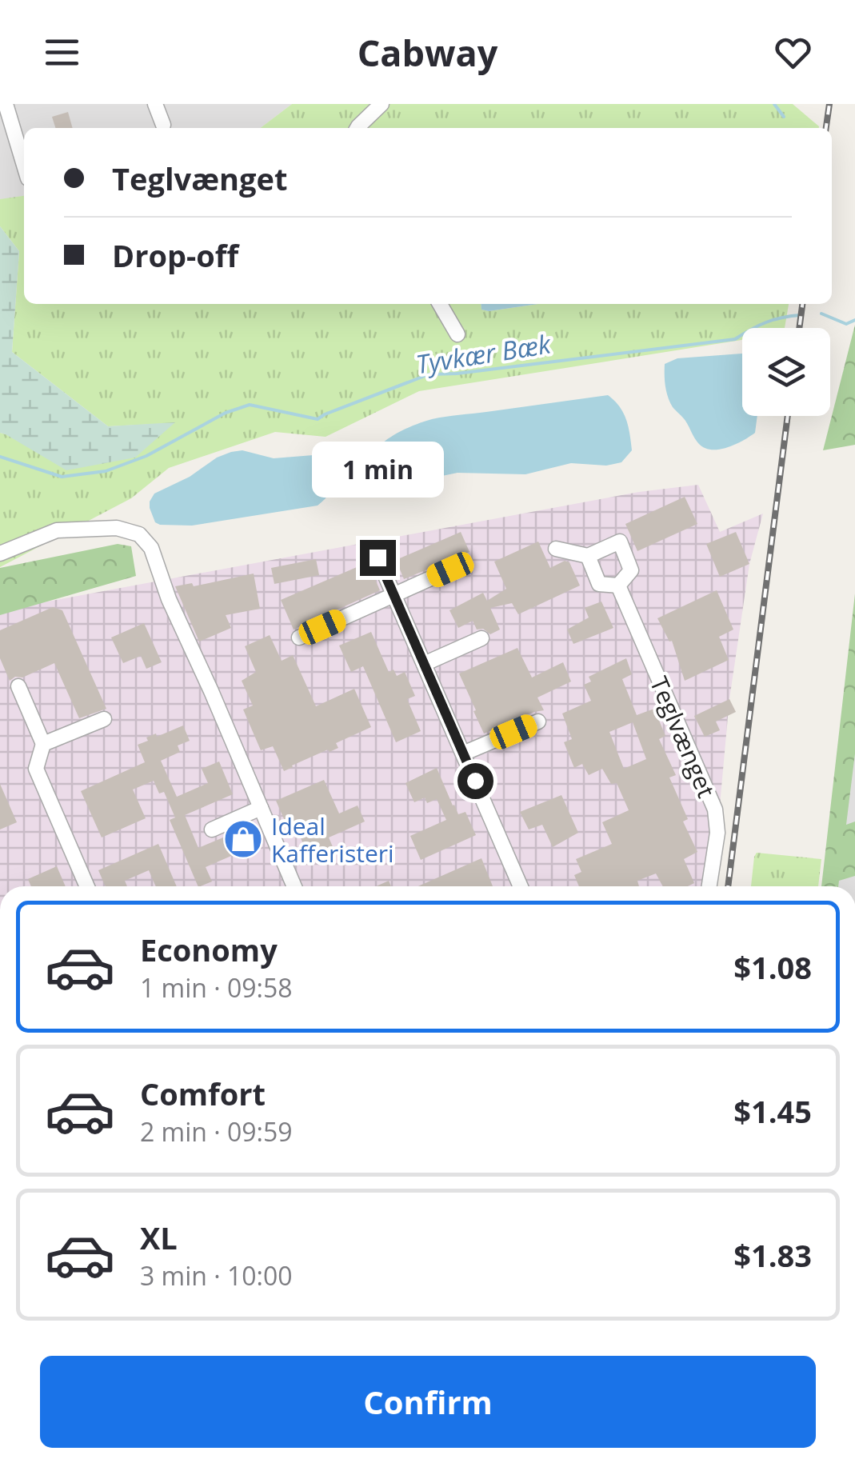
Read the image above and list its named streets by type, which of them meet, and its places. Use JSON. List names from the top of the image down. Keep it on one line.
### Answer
{"streets":{"street":["Teglvænget"]},"water":["Tyvkær Bæk"],"places":{"shop":["Ideal Kafferisteri"]},"page":{"header":"Cabway","banner":["Teglvænget","Drop-off"],"bubble":"1 min","list":[{"name":"Economy","note":"1 min · 09:58","value":"$1.08"},{"name":"Comfort","note":"2 min · 09:59","value":"$1.45"},{"name":"XL","note":"3 min · 10:00","value":"$1.83"}],"buttons":"Confirm"}}
